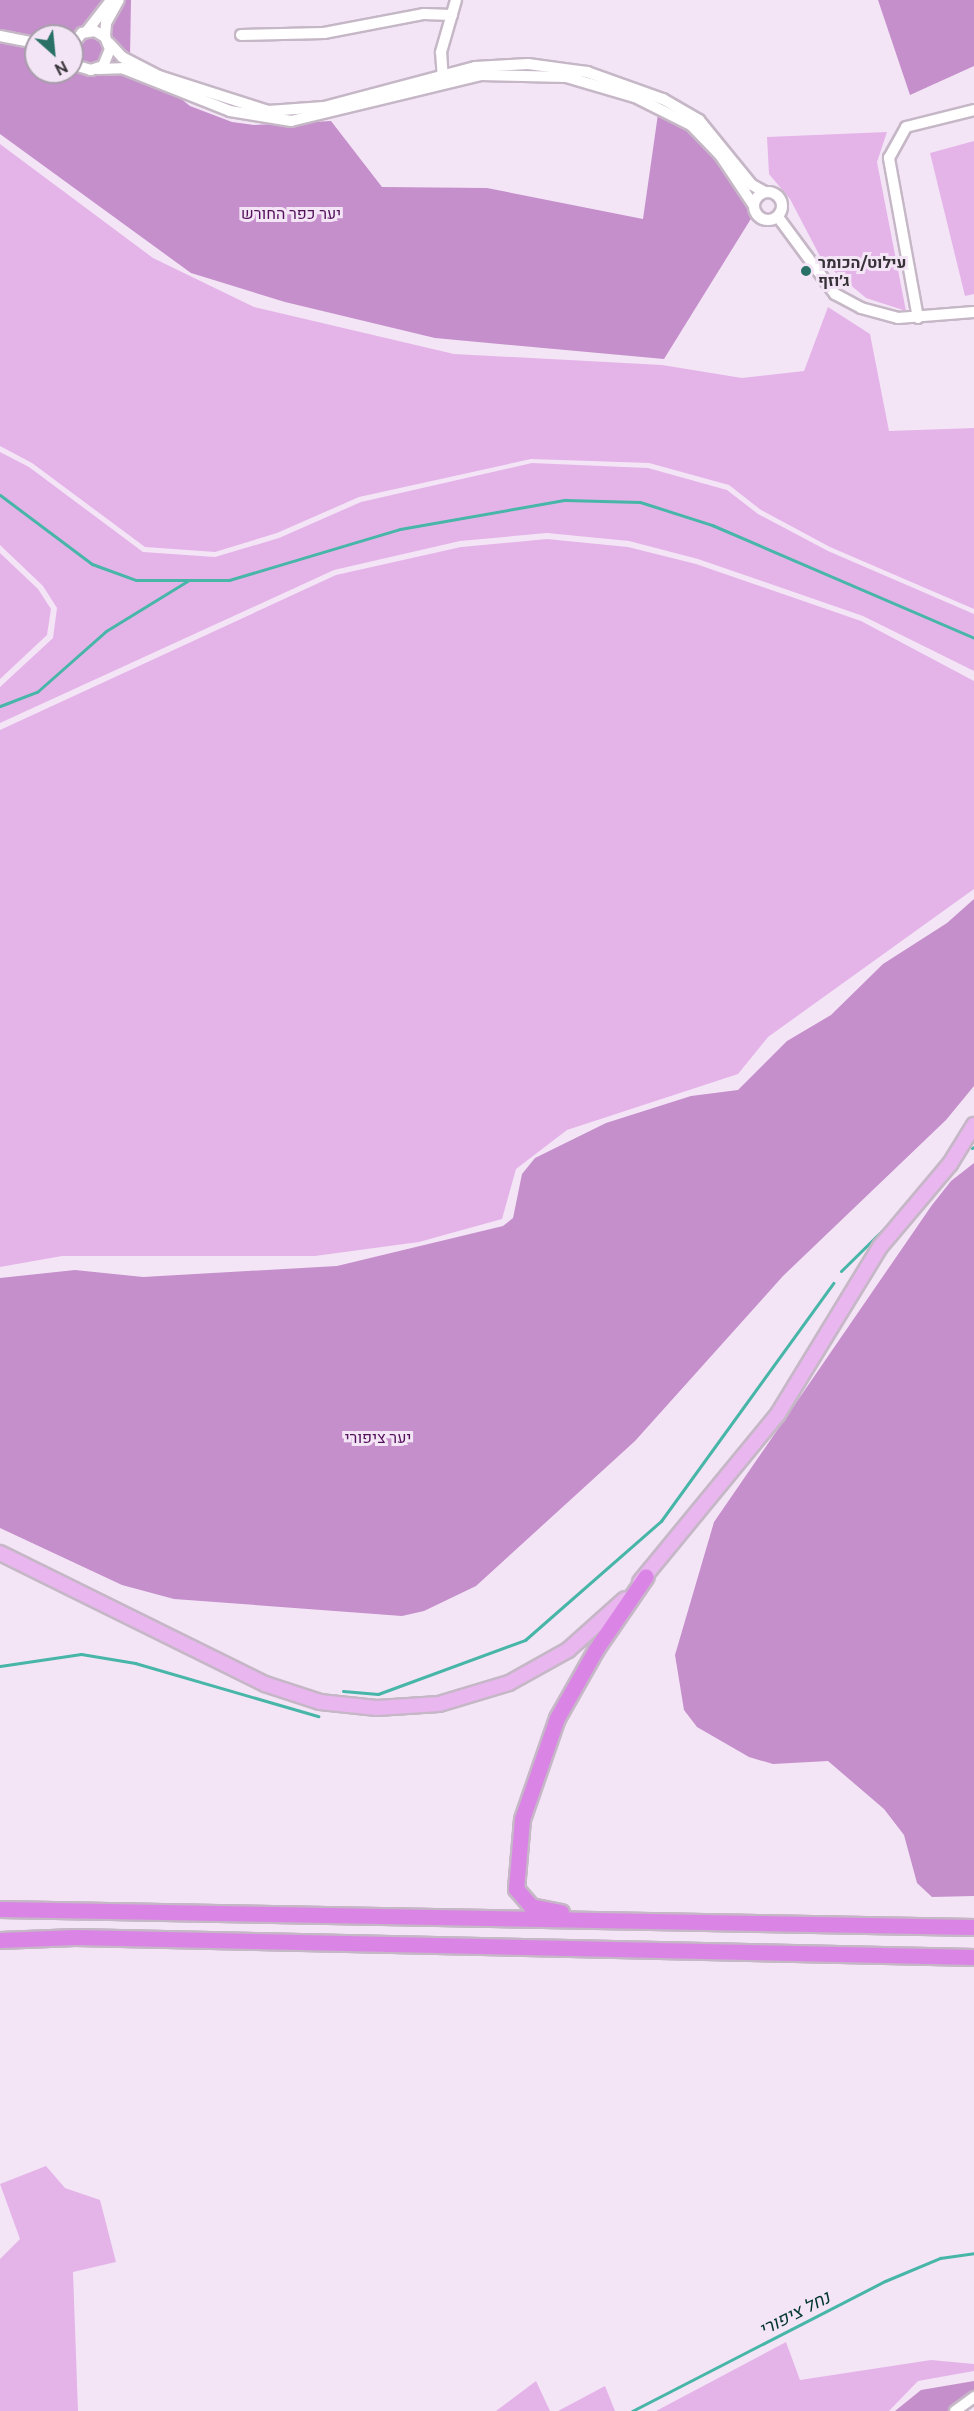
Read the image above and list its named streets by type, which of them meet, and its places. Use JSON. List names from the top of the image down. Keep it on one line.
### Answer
{"water":["נחל ציפורי"],"parks":["יער כפר החורש","יער ציפורי"],"places":["עילוט/הכומר ג׳וזף"],"north":"bottom right"}
